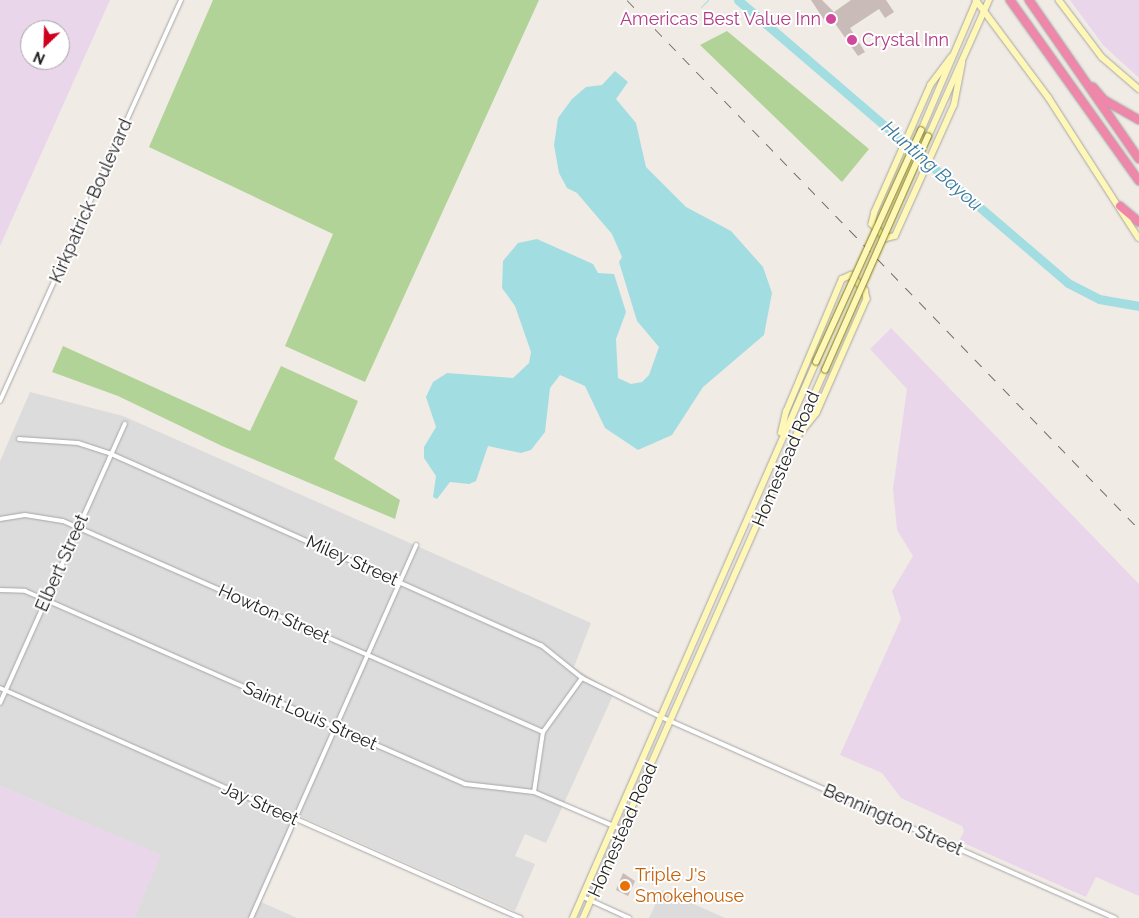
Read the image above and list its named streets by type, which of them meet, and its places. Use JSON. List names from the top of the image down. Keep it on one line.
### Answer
{"streets":{"main road":["Homestead Road"],"street":["Kirkpatrick Boulevard","Miley Street","Elbert Street","Howton Street","Saint Louis Street","Jay Street","Bennington Street"]},"crossings":[["Homestead Road","Miley Street"],["Homestead Road","Saint Louis Street"],["Homestead Road","Bennington Street"],["Miley Street","Elbert Street"],["Miley Street","Bennington Street"],["Elbert Street","Howton Street"],["Elbert Street","Saint Louis Street"],["Elbert Street","Jay Street"]],"water":["Hunting Bayou"],"places":["Americas Best Value Inn","Crystal Inn","Triple J's Smokehouse"],"north":"bottom left"}
